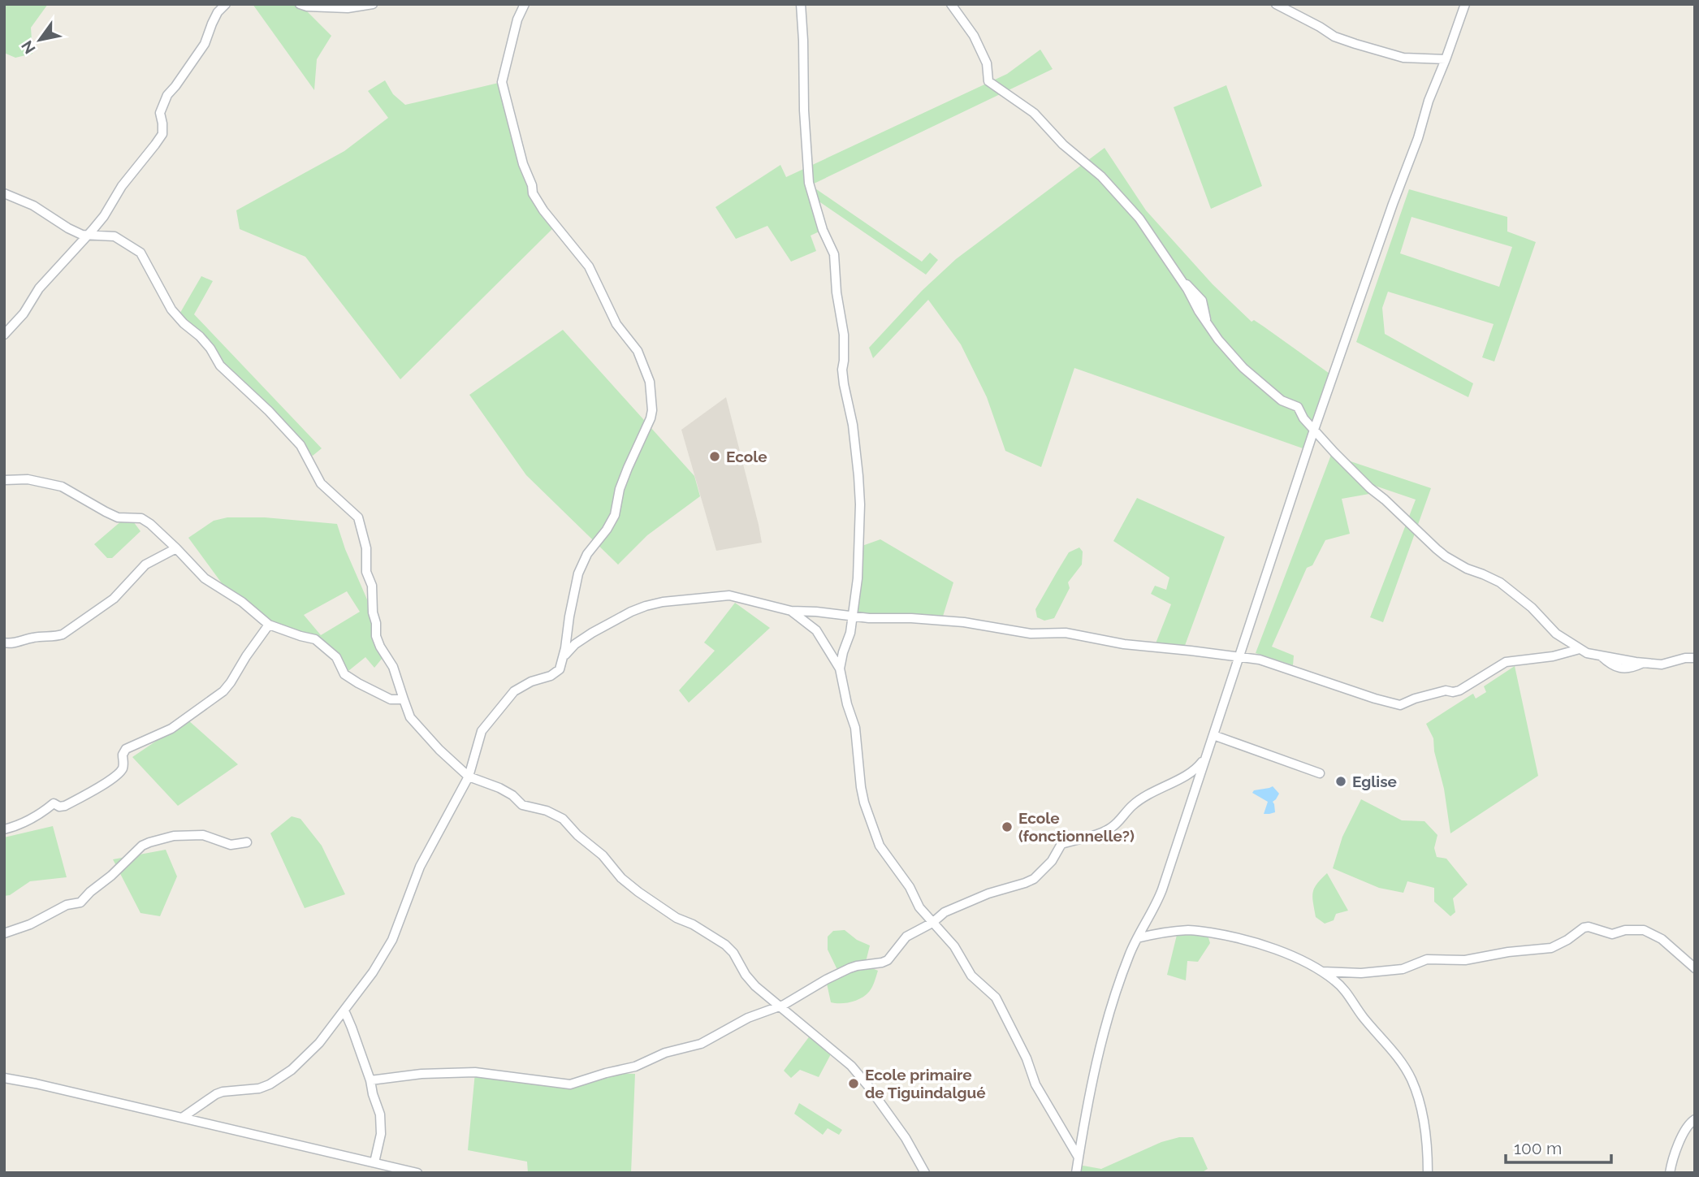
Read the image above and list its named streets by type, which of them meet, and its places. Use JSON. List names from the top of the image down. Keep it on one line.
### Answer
{"places":["Ecole","Eglise","Ecole (fonctionnelle?)","Ecole primaire de Tiguindalgué"],"scale_bar":"100 m","north":"bottom left"}
